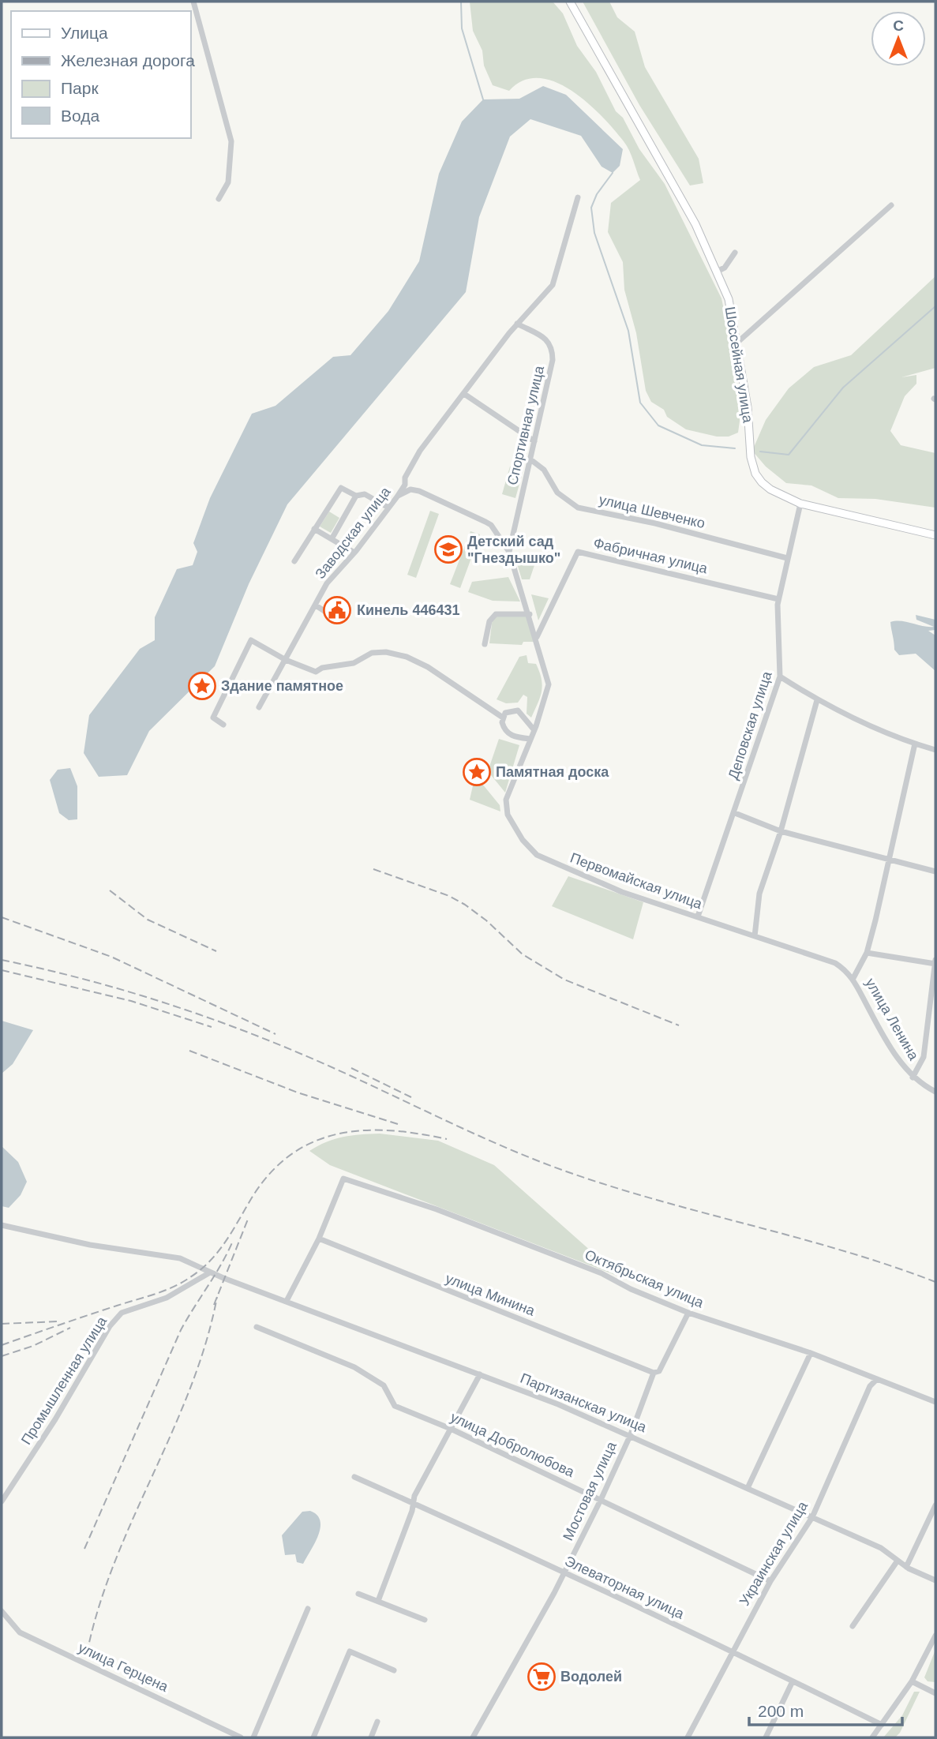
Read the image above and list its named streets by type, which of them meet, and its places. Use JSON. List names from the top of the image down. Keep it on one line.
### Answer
{"streets":{"main road":["Шоссейная улица"],"street":["Спортивная улица","улица Шевченко","Заводская улица","Фабричная улица","Деповская улица","Первомайская улица","улица Ленина","Октябрьская улица","улица Минина","Промышленная улица","Партизанская улица","улица Добролюбова","Мостовая улица","Украинская улица","Элеваторная улица","улица Герцена"]},"crossings":[["Шоссейная улица","Деповская улица"],["Спортивная улица","улица Шевченко"],["Спортивная улица","Заводская улица"],["улица Шевченко","Деповская улица"],["Фабричная улица","Деповская улица"],["Фабричная улица","Первомайская улица"],["Деповская улица","Первомайская улица"],["Первомайская улица","улица Ленина"],["Октябрьская улица","улица Минина"],["Октябрьская улица","Мостовая улица"],["Октябрьская улица","Украинская улица"],["улица Минина","Мостовая улица"],["Промышленная улица","Партизанская улица"],["Партизанская улица","Мостовая улица"],["Партизанская улица","Украинская улица"],["улица Добролюбова","Мостовая улица"],["улица Добролюбова","Украинская улица"],["Мостовая улица","Элеваторная улица"],["Украинская улица","Элеваторная улица"]],"places":{"school or university":["Детский сад \"Гнездышко\""],"public building":["Кинель 446431"],"place":["Здание памятное","Памятная доска"],"supermarket":["Водолей"]},"legend":["Улица","Железная дорога","Парк","Вода"],"scale_bar":"200 m","north":"top"}
